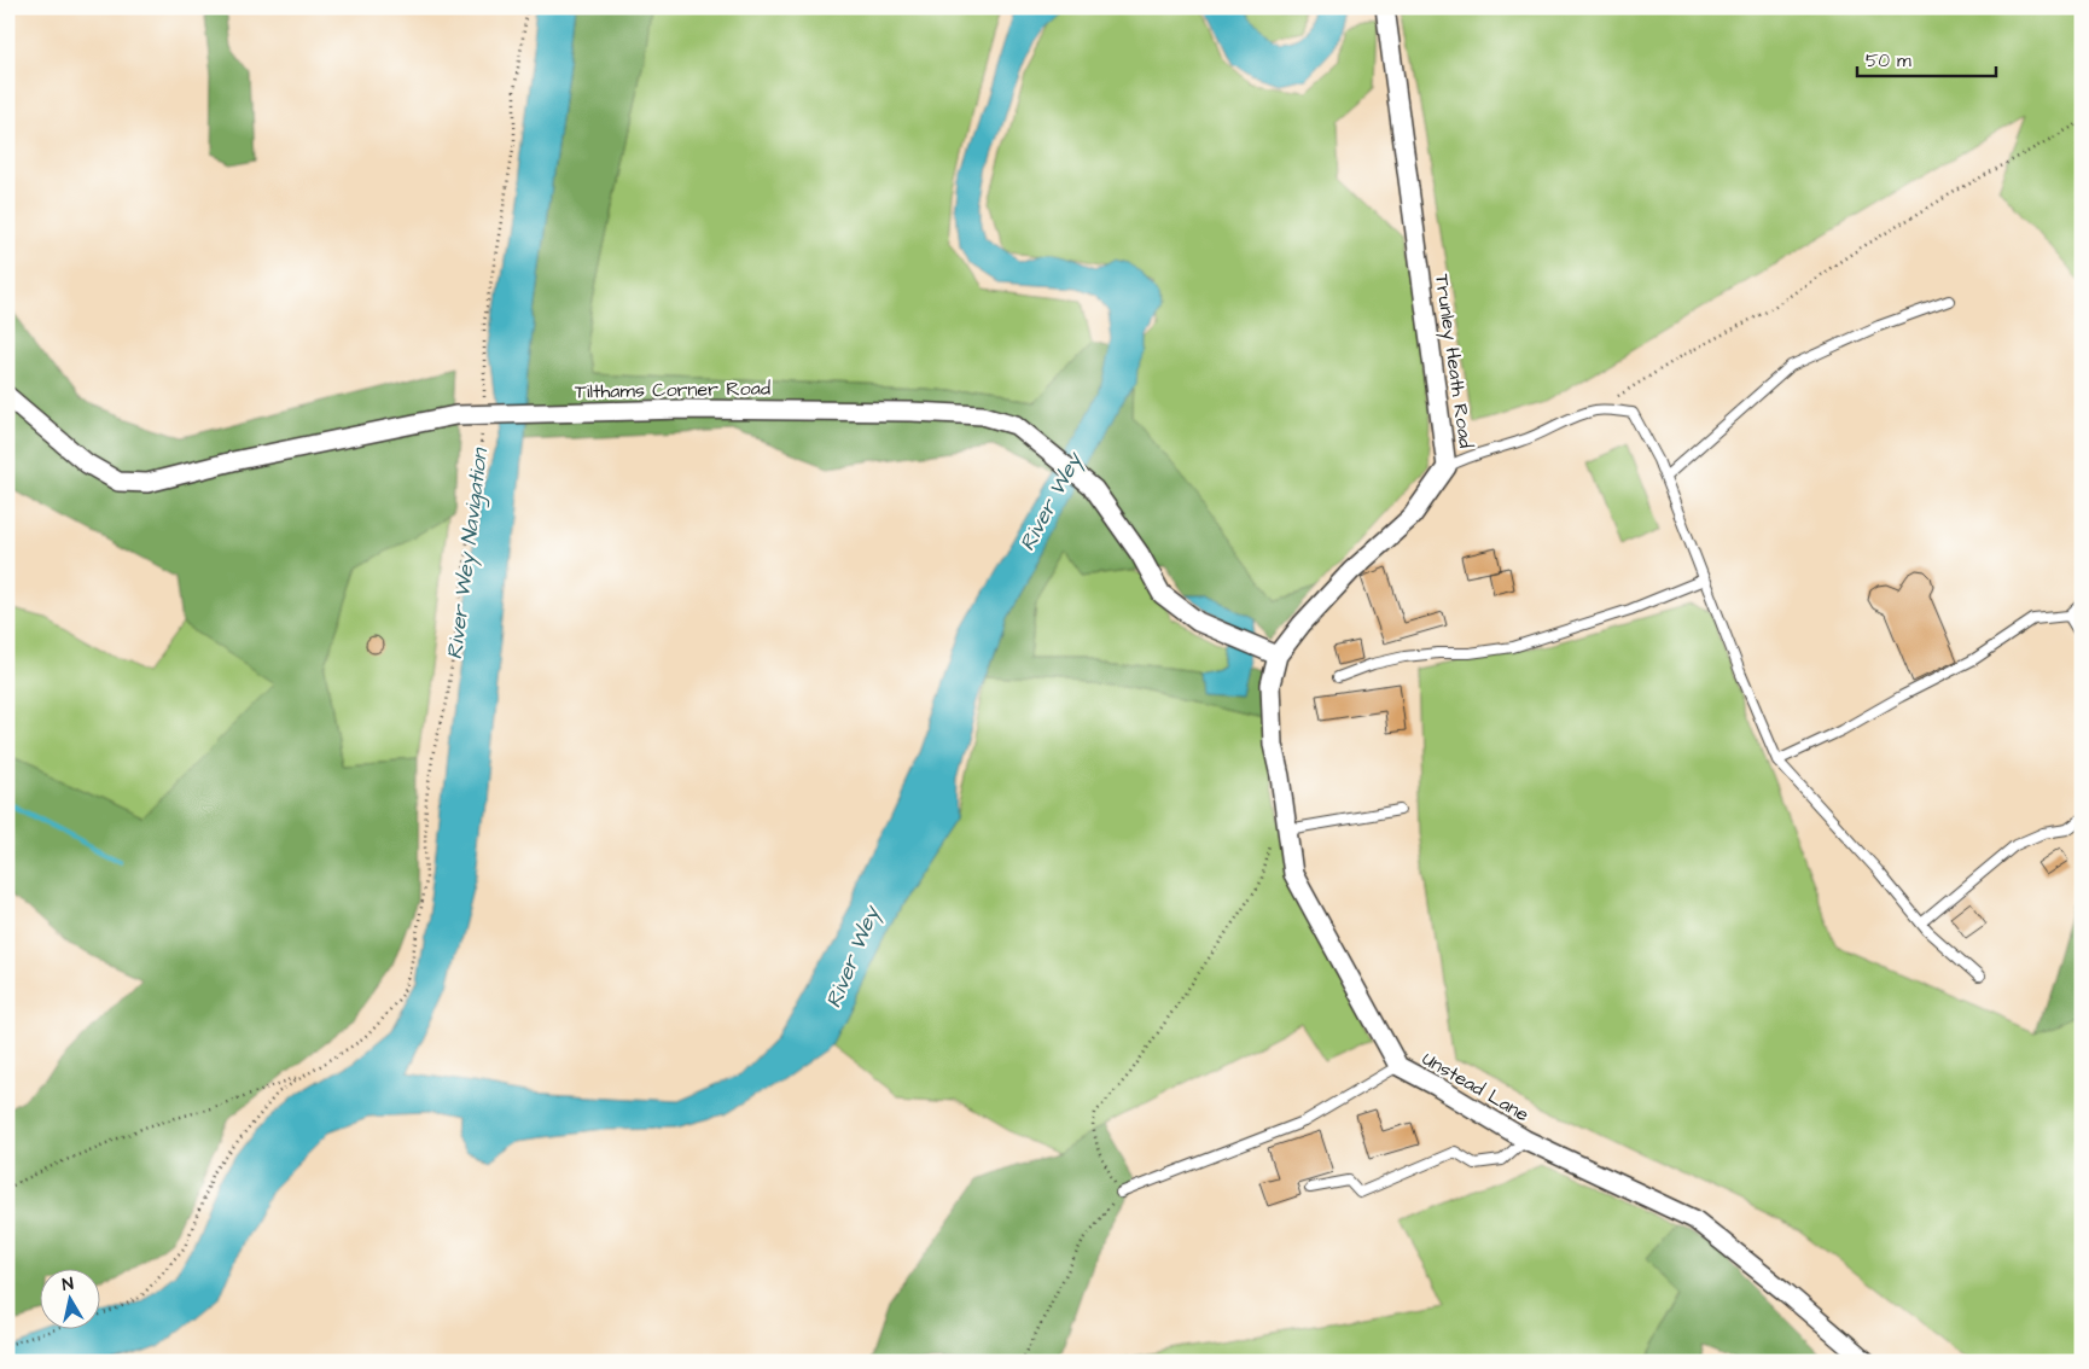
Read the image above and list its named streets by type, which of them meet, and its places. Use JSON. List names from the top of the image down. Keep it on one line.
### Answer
{"streets":{"street":["Trunley Heath Road","Tilthams Corner Road","Unstead Lane"]},"crossings":[["Trunley Heath Road","Tilthams Corner Road"],["Trunley Heath Road","Unstead Lane"],["Tilthams Corner Road","Unstead Lane"]],"water":["River Wey","River Wey Navigation"],"scale_bar":"50 m","north":"top"}
